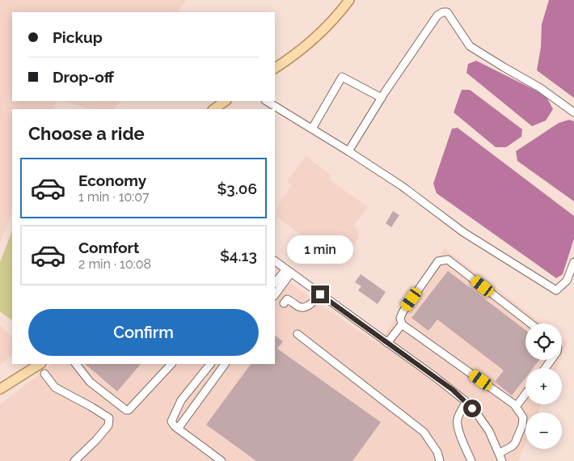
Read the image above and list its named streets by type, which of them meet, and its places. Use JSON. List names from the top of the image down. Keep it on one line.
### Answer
{"page":{"banner":["Pickup","Drop-off"],"heading":"Choose a ride","list":[{"name":"Economy","note":"1 min · 10:07","value":"$3.06"},{"name":"Comfort","note":"2 min · 10:08","value":"$4.13"}],"bubble":"1 min","buttons":"Confirm","map_buttons":["+","−"]}}
